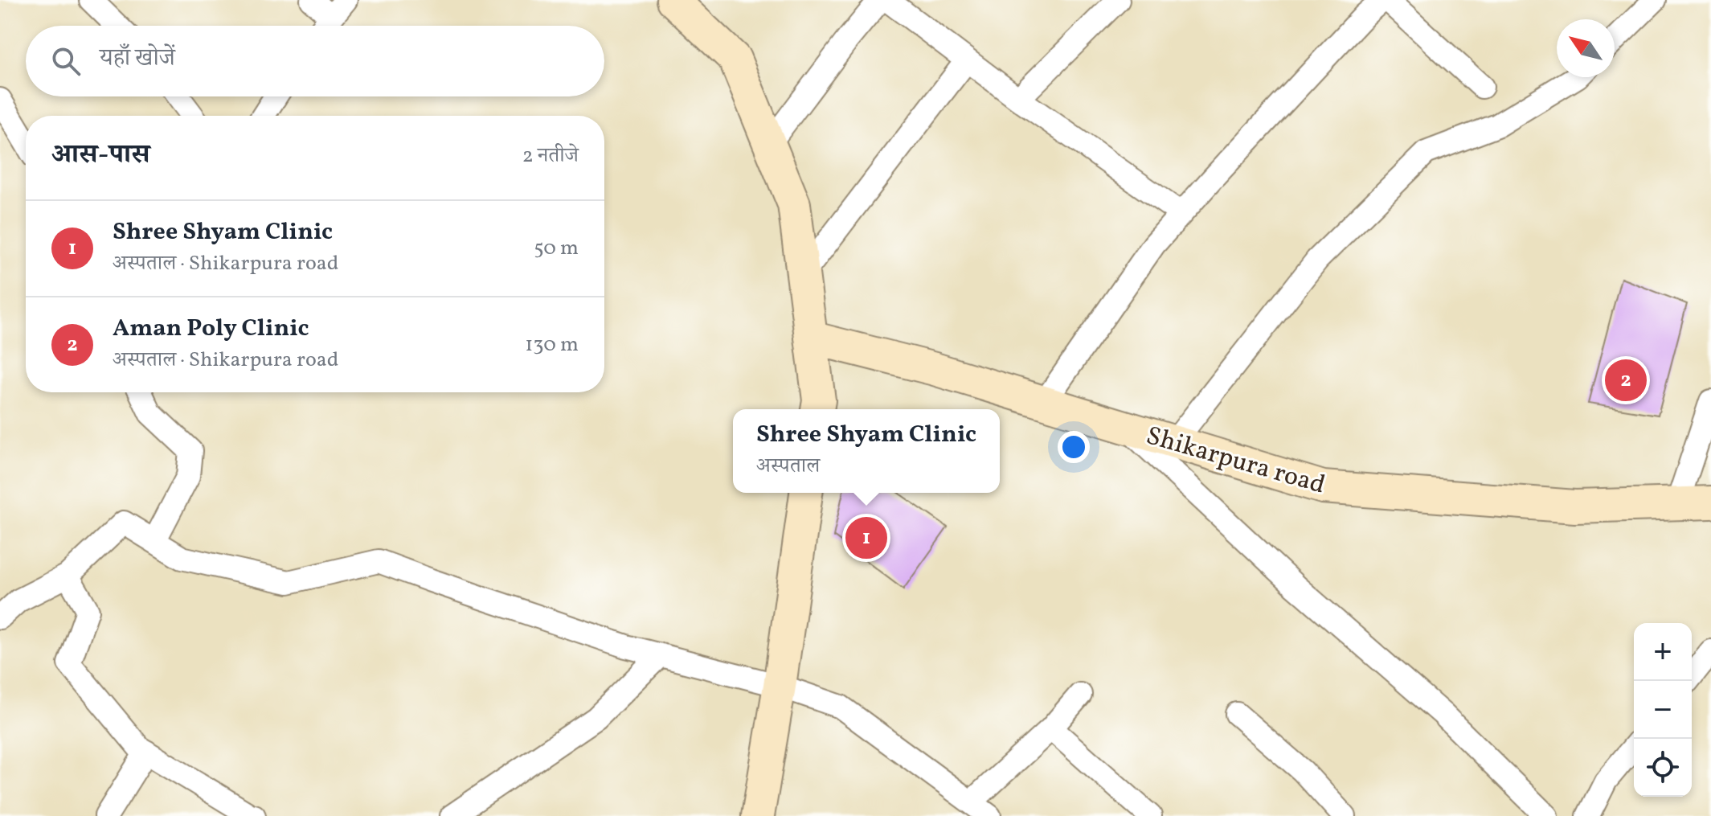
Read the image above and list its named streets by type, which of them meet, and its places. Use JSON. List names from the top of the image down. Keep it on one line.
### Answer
{"streets":{"street":["Shikarpura road"]},"north":"top left","page":{"search":"यहाँ खोजें","heading":["आस-पास","2 नतीजे"],"list":[{"mark":"1","name":"Shree Shyam Clinic","note":"अस्पताल · Shikarpura road","value":"50 m"},{"mark":"2","name":"Aman Poly Clinic","note":"अस्पताल · Shikarpura road","value":"130 m"}],"pins":["2","1"],"popup":["Shree Shyam Clinic","अस्पताल"],"map_buttons":["+","−"]}}
